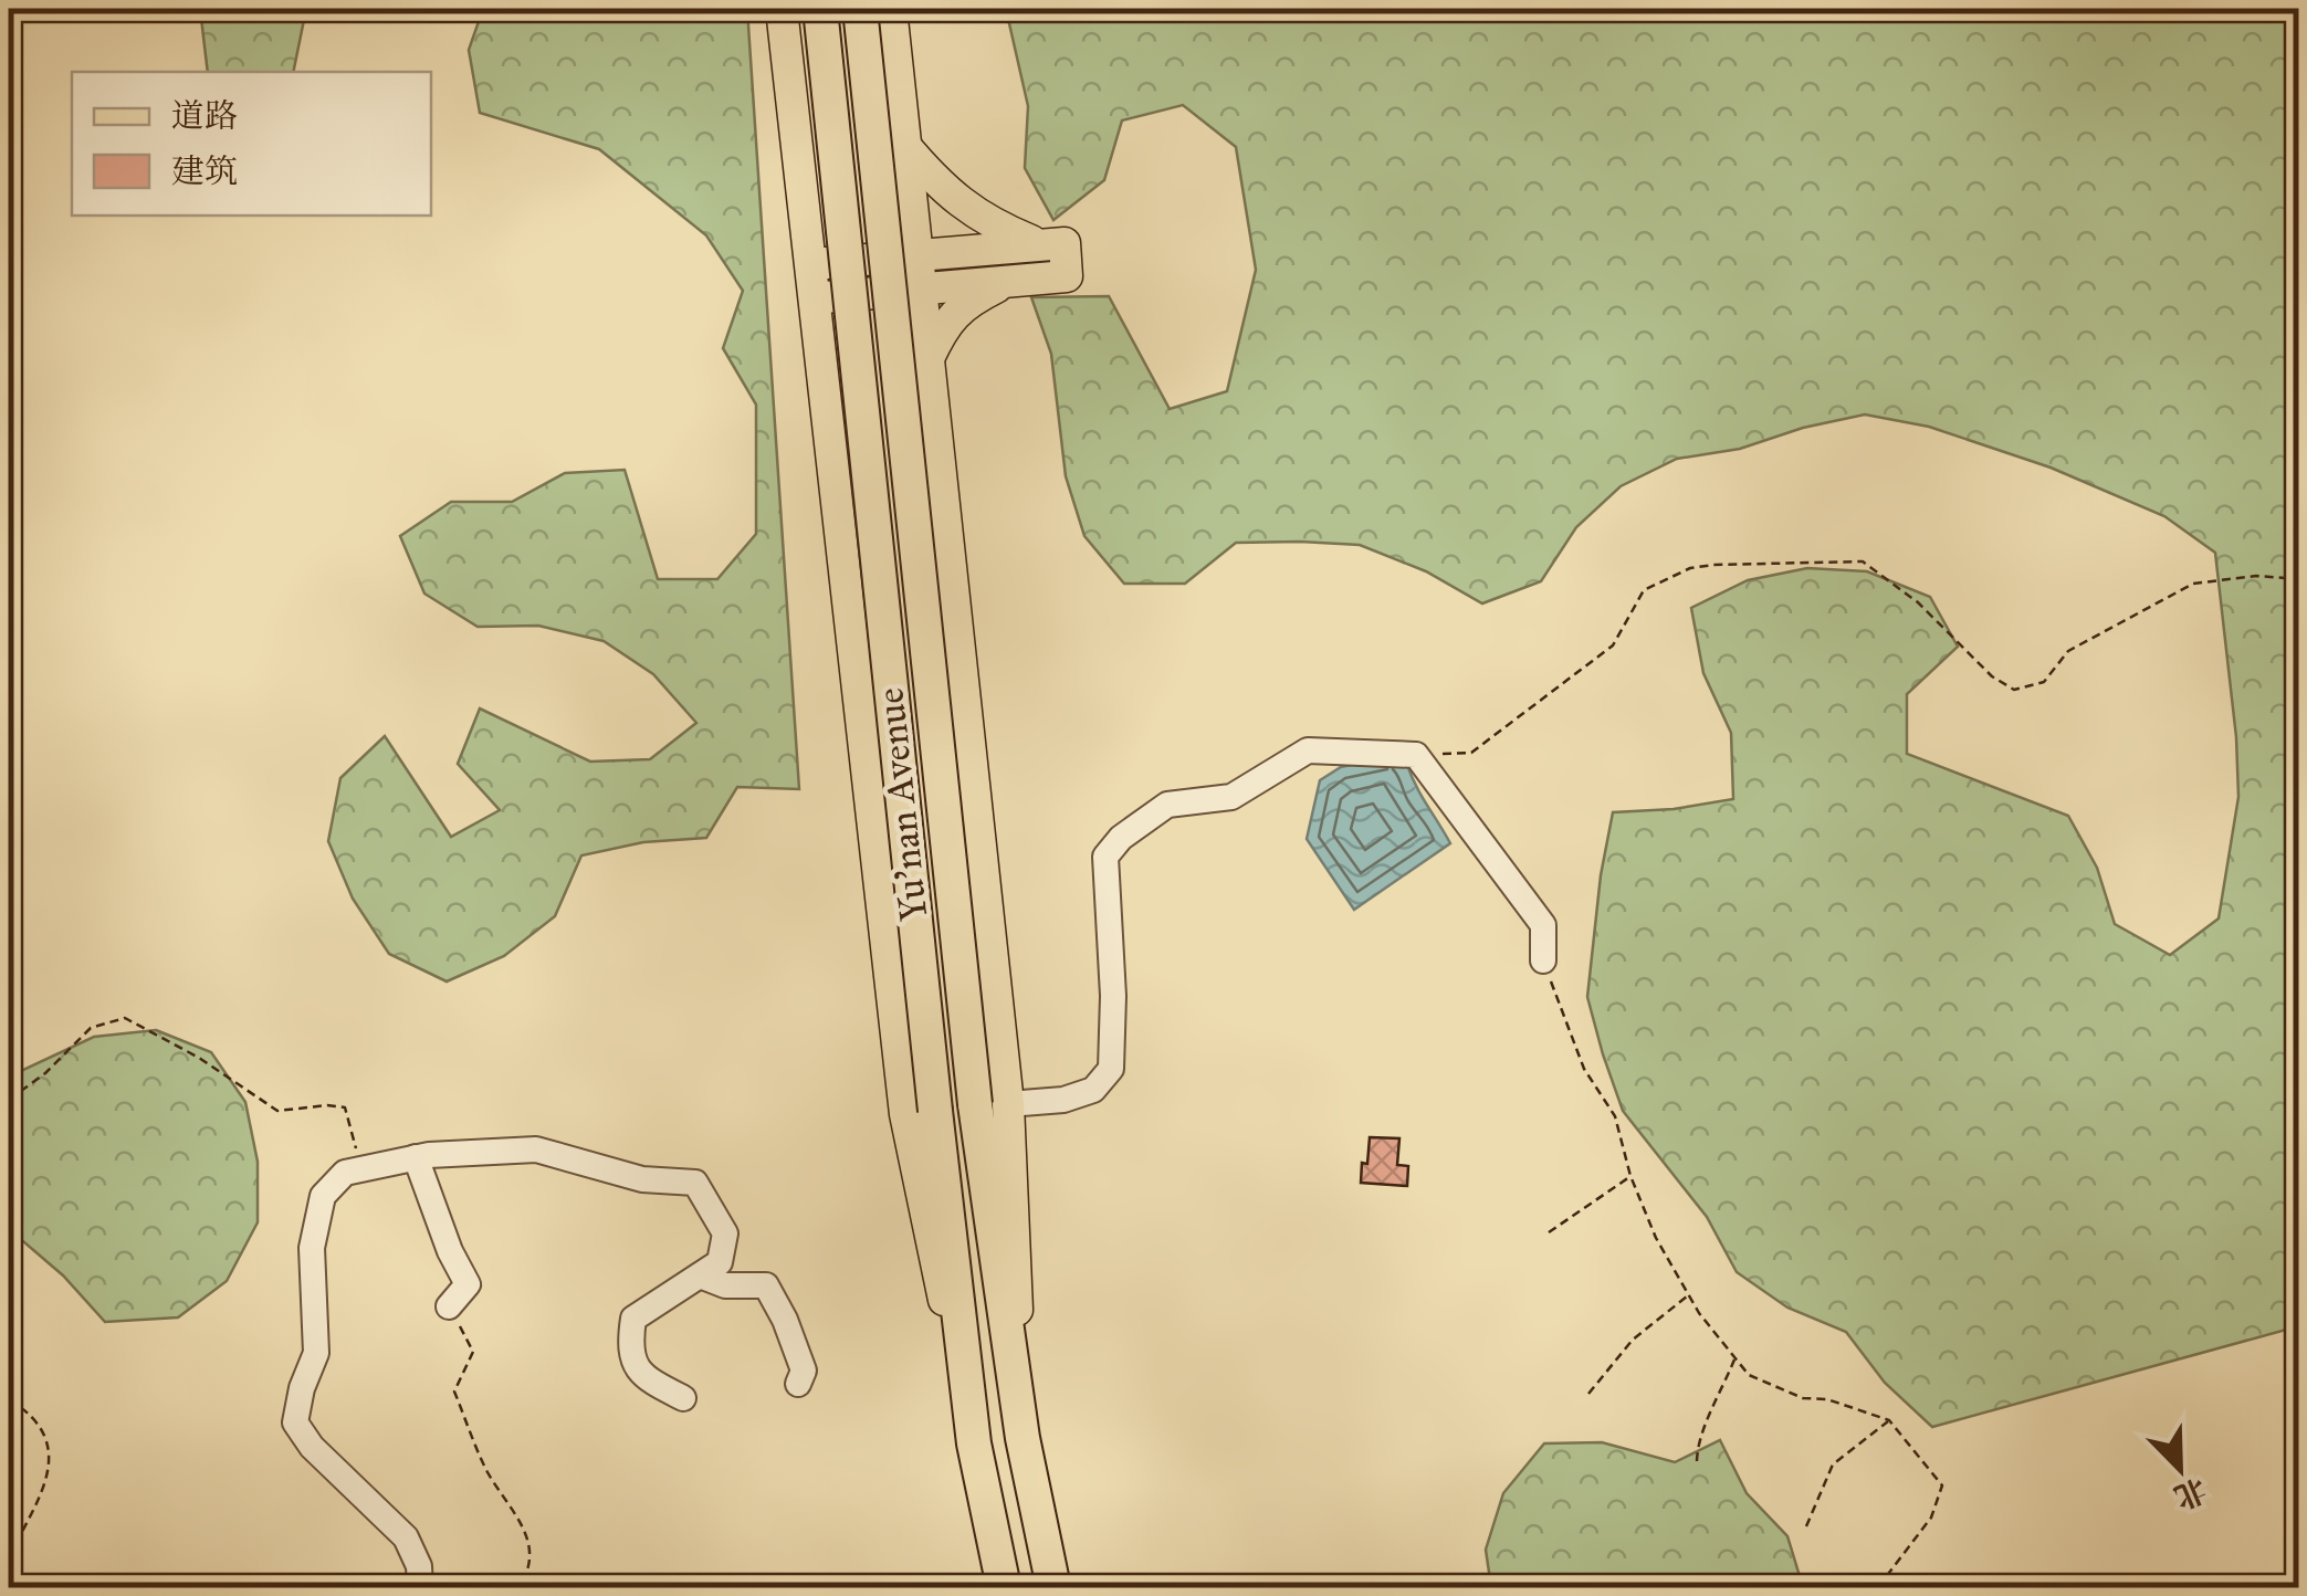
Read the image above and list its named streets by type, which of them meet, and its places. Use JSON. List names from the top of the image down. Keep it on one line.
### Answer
{"streets":{"highway":["Yu'nan Avenue"]},"legend":["道路","建筑"],"north":"bottom right"}
